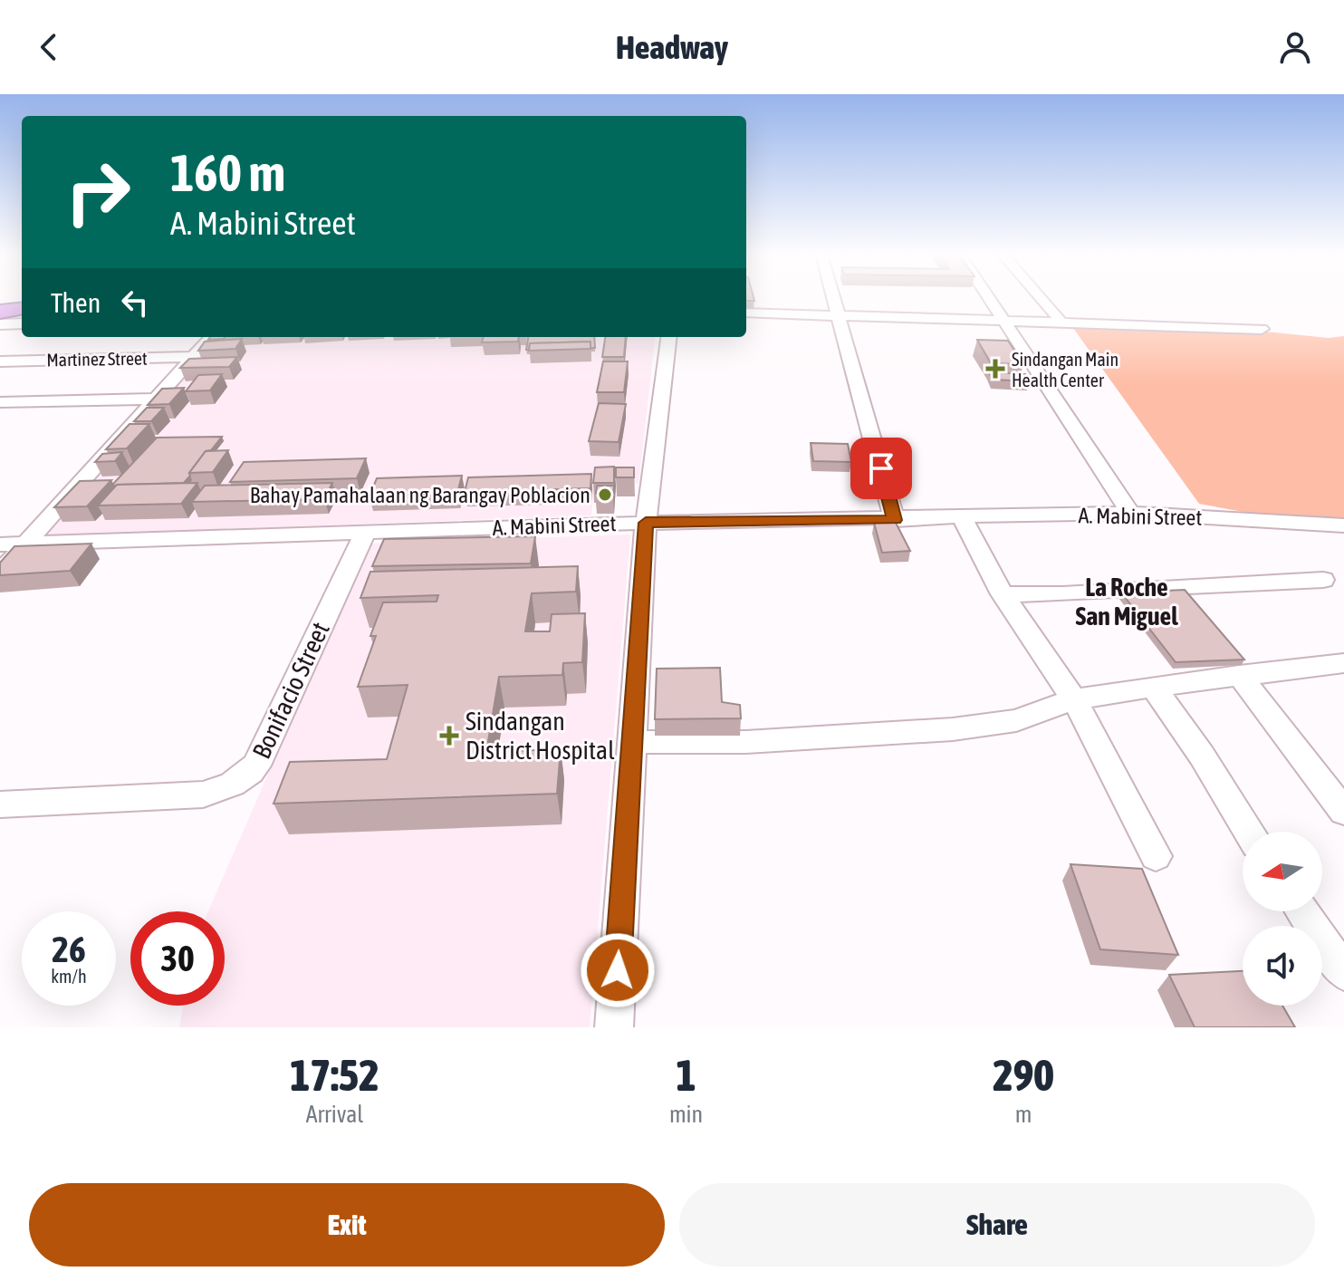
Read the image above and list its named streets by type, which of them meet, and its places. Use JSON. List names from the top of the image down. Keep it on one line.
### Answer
{"streets":{"street":["Martinez Street","A. Mabini Street","Bonifacio Street"]},"crossings":[["A. Mabini Street","Bonifacio Street"]],"districts":["La Roche San Miguel"],"places":{"health":["Sindangan Main Health Center","Sindangan District Hospital"],"other":["Bahay Pamahalaan ng Barangay Poblacion"]},"north":"left","page":{"header":"Headway","turn":["160 m","A. Mabini Street"],"then":"Then","speed":"26 km/h","limit":"30","eta":["17:52","Arrival","1","min","290","m"],"buttons":["Exit","Share"]}}
